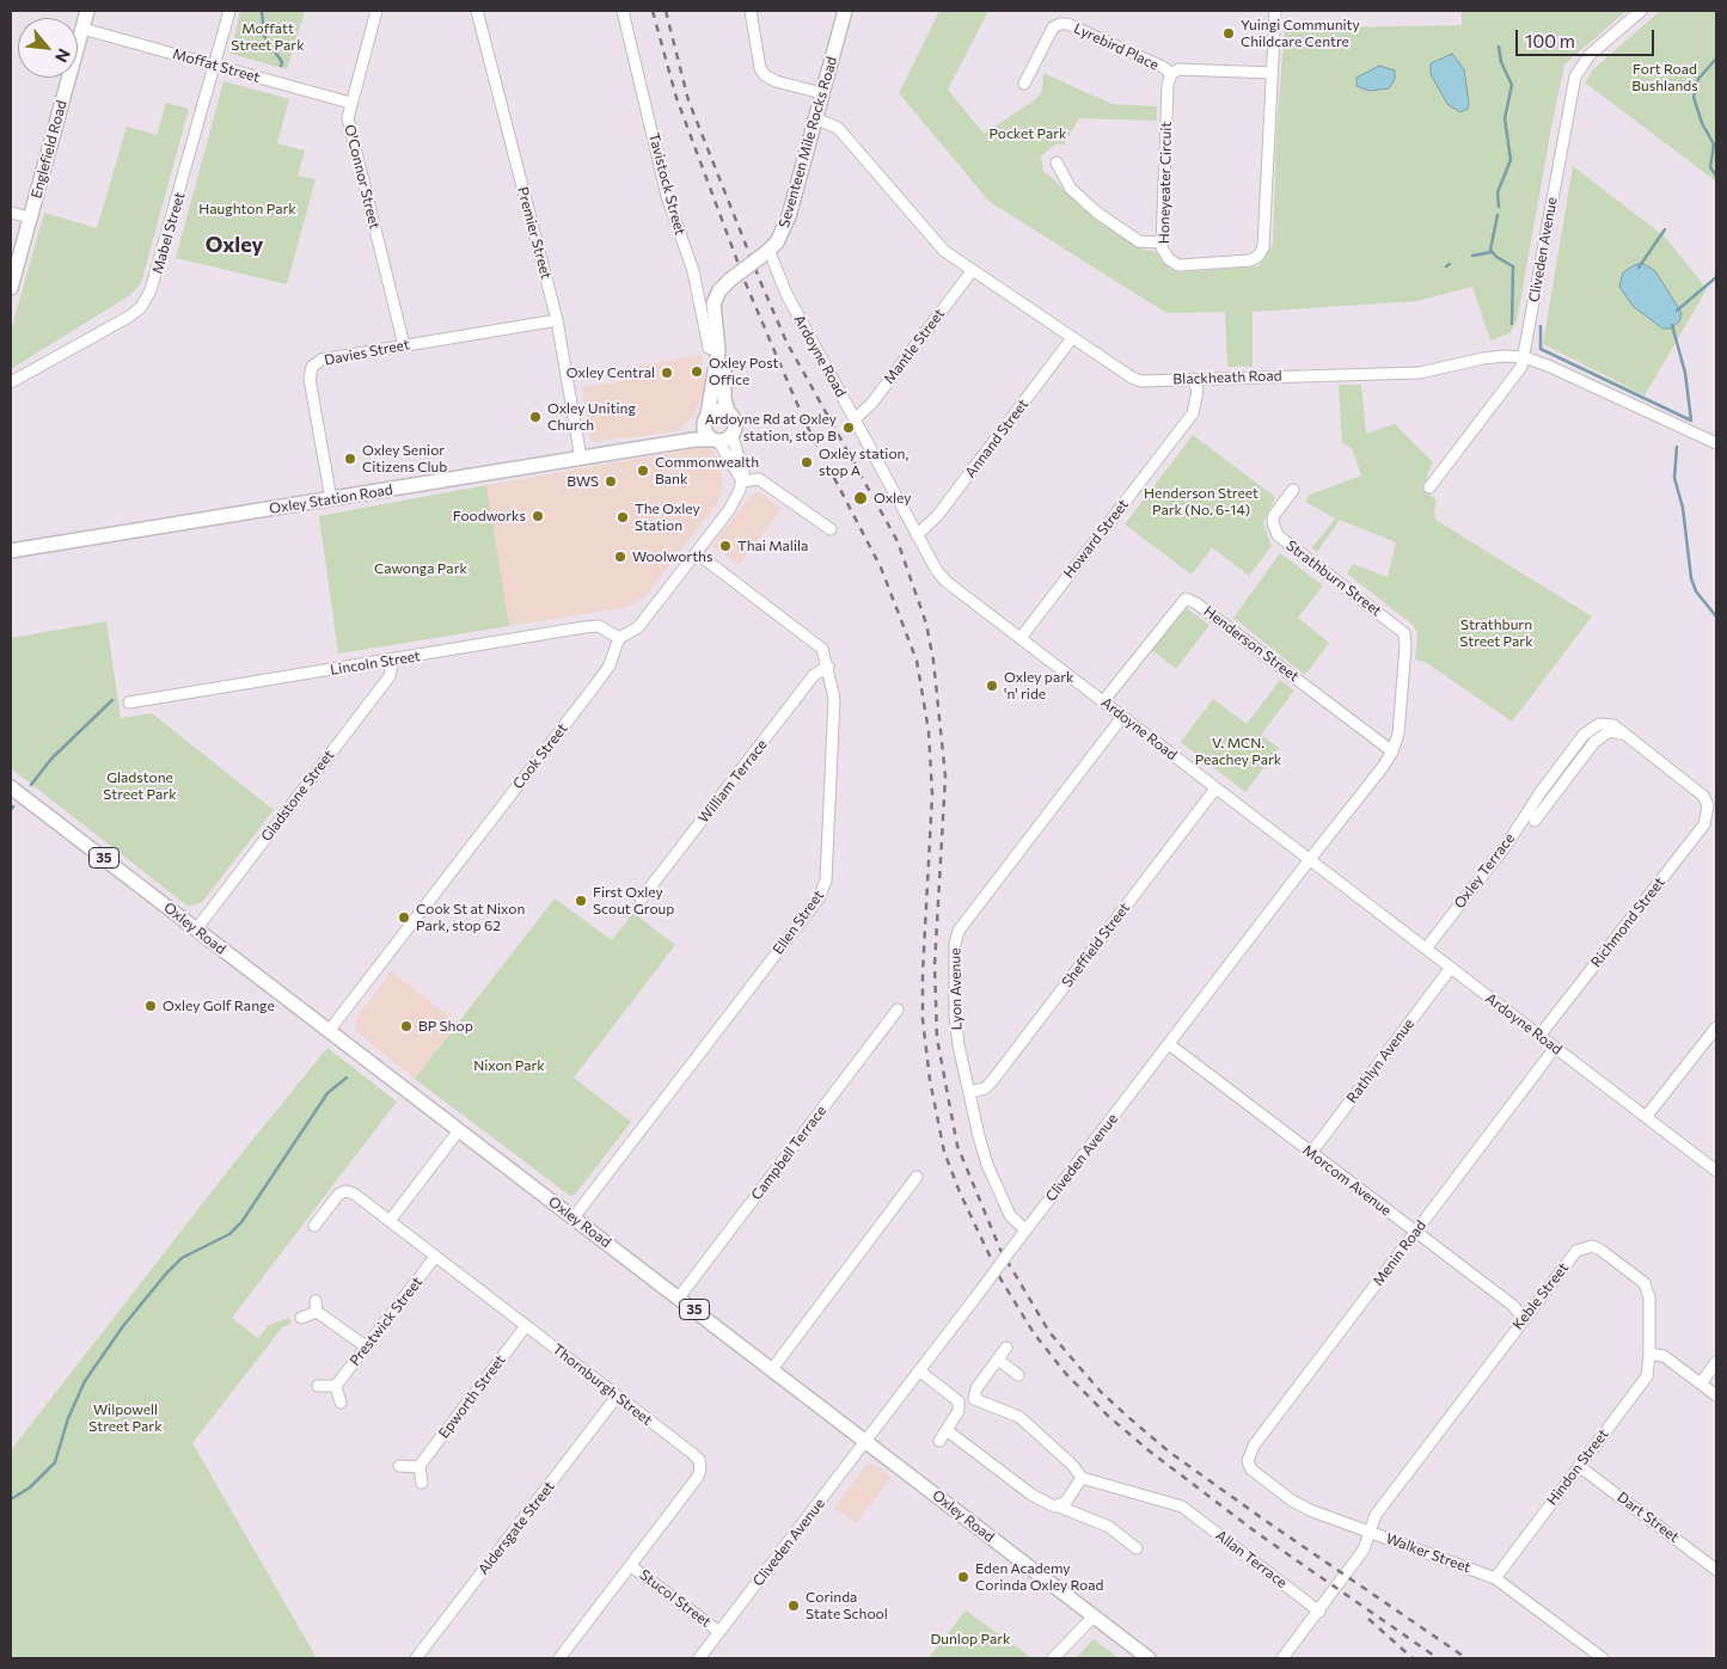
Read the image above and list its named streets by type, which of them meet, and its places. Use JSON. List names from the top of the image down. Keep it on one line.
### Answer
{"streets":{"main road":["Seventeen Mile Rocks Road","Englefield Road","Oxley Station Road","35","Oxley Road"],"street":["Lyrebird Place","Moffat Street","O'Connor Street","Honeyeater Circuit","Tavistock Street","Mabel Street","Premier Street","Cliveden Avenue","Mantle Street","Davies Street","Ardoyne Road","Blackheath Road","Annand Street","Howard Street","Strathburn Street","Henderson Street","Lincoln Street","Cook Street","William Terrace","Gladstone Street","Oxley Terrace","Ellen Street","Richmond Street","Sheffield Street","Lyon Avenue","Rathlyn Avenue","Campbell Terrace","Morcom Avenue","Menin Road","Keble Street","Prestwick Street","Thornburgh Street","Epworth Street","Hindon Street","Dart Street","Aldersgate Street","Walker Street","Allan Terrace","Stucol Street"]},"crossings":[["Lyrebird Place","Honeyeater Circuit"],["Moffat Street","Englefield Road"],["Moffat Street","O'Connor Street"],["Moffat Street","Mabel Street"],["Seventeen Mile Rocks Road","Tavistock Street"],["Seventeen Mile Rocks Road","Ardoyne Road"],["Seventeen Mile Rocks Road","Blackheath Road"],["Seventeen Mile Rocks Road","Oxley Station Road"],["O'Connor Street","Davies Street"],["Premier Street","Davies Street"],["Premier Street","Oxley Station Road"],["Cliveden Avenue","Ardoyne Road"],["Cliveden Avenue","Blackheath Road"],["Cliveden Avenue","Strathburn Street"],["Cliveden Avenue","Henderson Street"],["Cliveden Avenue","Oxley Road"],["Cliveden Avenue","Lyon Avenue"],["Cliveden Avenue","Morcom Avenue"],["Cliveden Avenue","Stucol Street"],["Mantle Street","Ardoyne Road"],["Mantle Street","Blackheath Road"],["Davies Street","Oxley Station Road"],["Ardoyne Road","Annand Street"],["Ardoyne Road","Howard Street"],["Ardoyne Road","Henderson Street"],["Ardoyne Road","Oxley Terrace"],["Ardoyne Road","Richmond Street"],["Ardoyne Road","Sheffield Street"],["Ardoyne Road","Lyon Avenue"],["Ardoyne Road","Rathlyn Avenue"],["Ardoyne Road","Menin Road"],["Blackheath Road","Annand Street"],["Blackheath Road","Howard Street"],["Lincoln Street","Cook Street"],["Lincoln Street","Gladstone Street"],["Cook Street","Oxley Road"],["William Terrace","Ellen Street"],["Gladstone Street","Oxley Road"],["Oxley Terrace","Richmond Street"],["Ellen Street","Oxley Road"],["Oxley Road","Campbell Terrace"],["Sheffield Street","Lyon Avenue"],["Rathlyn Avenue","Morcom Avenue"],["Morcom Avenue","Menin Road"],["Morcom Avenue","Keble Street"],["Menin Road","Walker Street"],["Keble Street","Hindon Street"],["Keble Street","Walker Street"],["Prestwick Street","Thornburgh Street"],["Thornburgh Street","Epworth Street"],["Thornburgh Street","Aldersgate Street"],["Thornburgh Street","Stucol Street"],["Hindon Street","Dart Street"],["Hindon Street","Walker Street"]],"districts":["Oxley"],"parks":["Moffatt Street Park","Fort Road Bushlands","Pocket Park","Haughton Park","Henderson Street Park (No. 6-14)","Cawonga Park","Strathburn Street Park","V. MCN. Peachey Park","Gladstone Street Park","Nixon Park","Wilpowell Street Park","Dunlop Park"],"places":["Yuingi Community Childcare Centre","Oxley Post Office","Oxley Central","Oxley Uniting Church","Ardoyne Rd at Oxley station, stop B","Oxley Senior Citizens Club","Oxley station, stop A","Commonwealth Bank","BWS","Oxley","Foodworks","The Oxley Station","Thai Malila","Woolworths","Oxley park 'n' ride","First Oxley Scout Group","Cook St at Nixon Park, stop 62","Oxley Golf Range","BP Shop","Eden Academy Corinda Oxley Road","Corinda State School"],"scale_bar":"100 m","north":"bottom right"}
